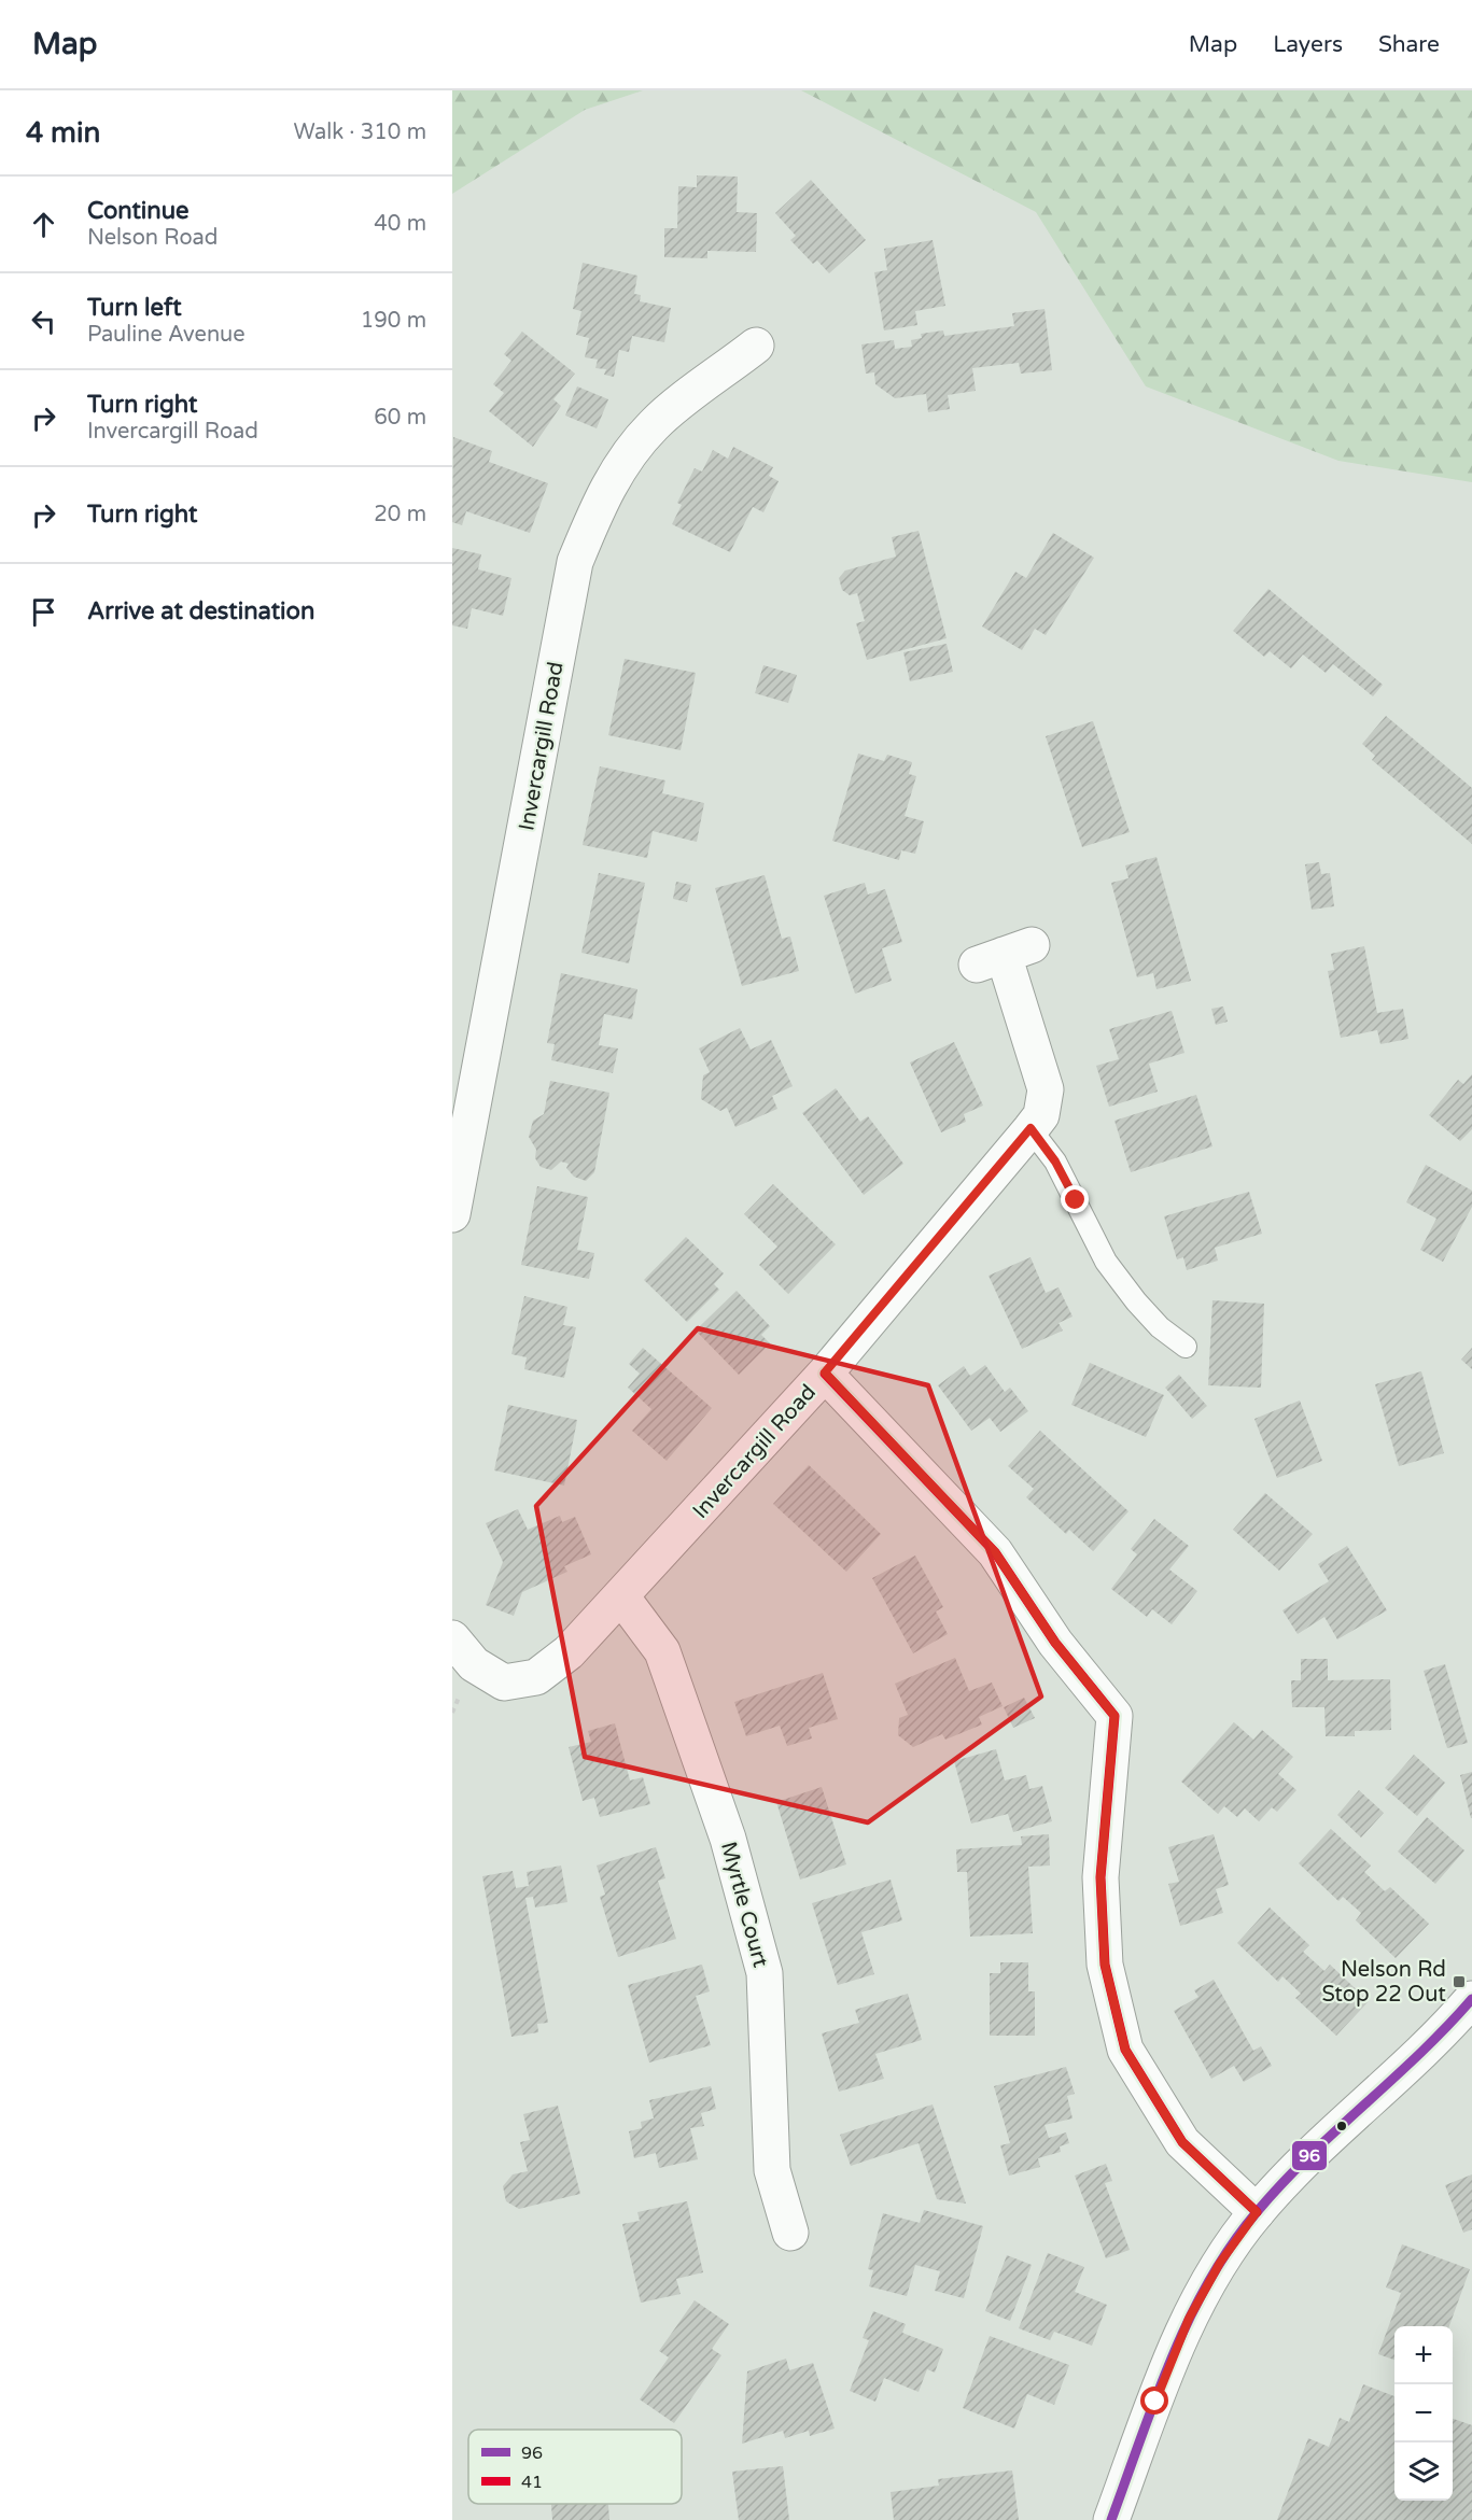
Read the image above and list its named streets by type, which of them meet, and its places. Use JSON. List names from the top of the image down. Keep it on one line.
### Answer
{"streets":{"street":["Invercargill Road","Myrtle Court"]},"crossings":[["Invercargill Road","Myrtle Court"]],"places":{"transit":["Nelson Rd Stop 22 Out"]},"lines":["transit line 41","transit line 96"],"legend":["96","41"],"page":{"header":"Map","nav":["Map","Layers","Share"],"heading":["4 min","Walk · 310 m"],"list":[["Continue","Nelson Road","40 m"],["Turn left","Pauline Avenue","190 m"],["Turn right","Invercargill Road","60 m"],["Turn right","20 m"],"Arrive at destination"],"map_buttons":["+","−"]}}
